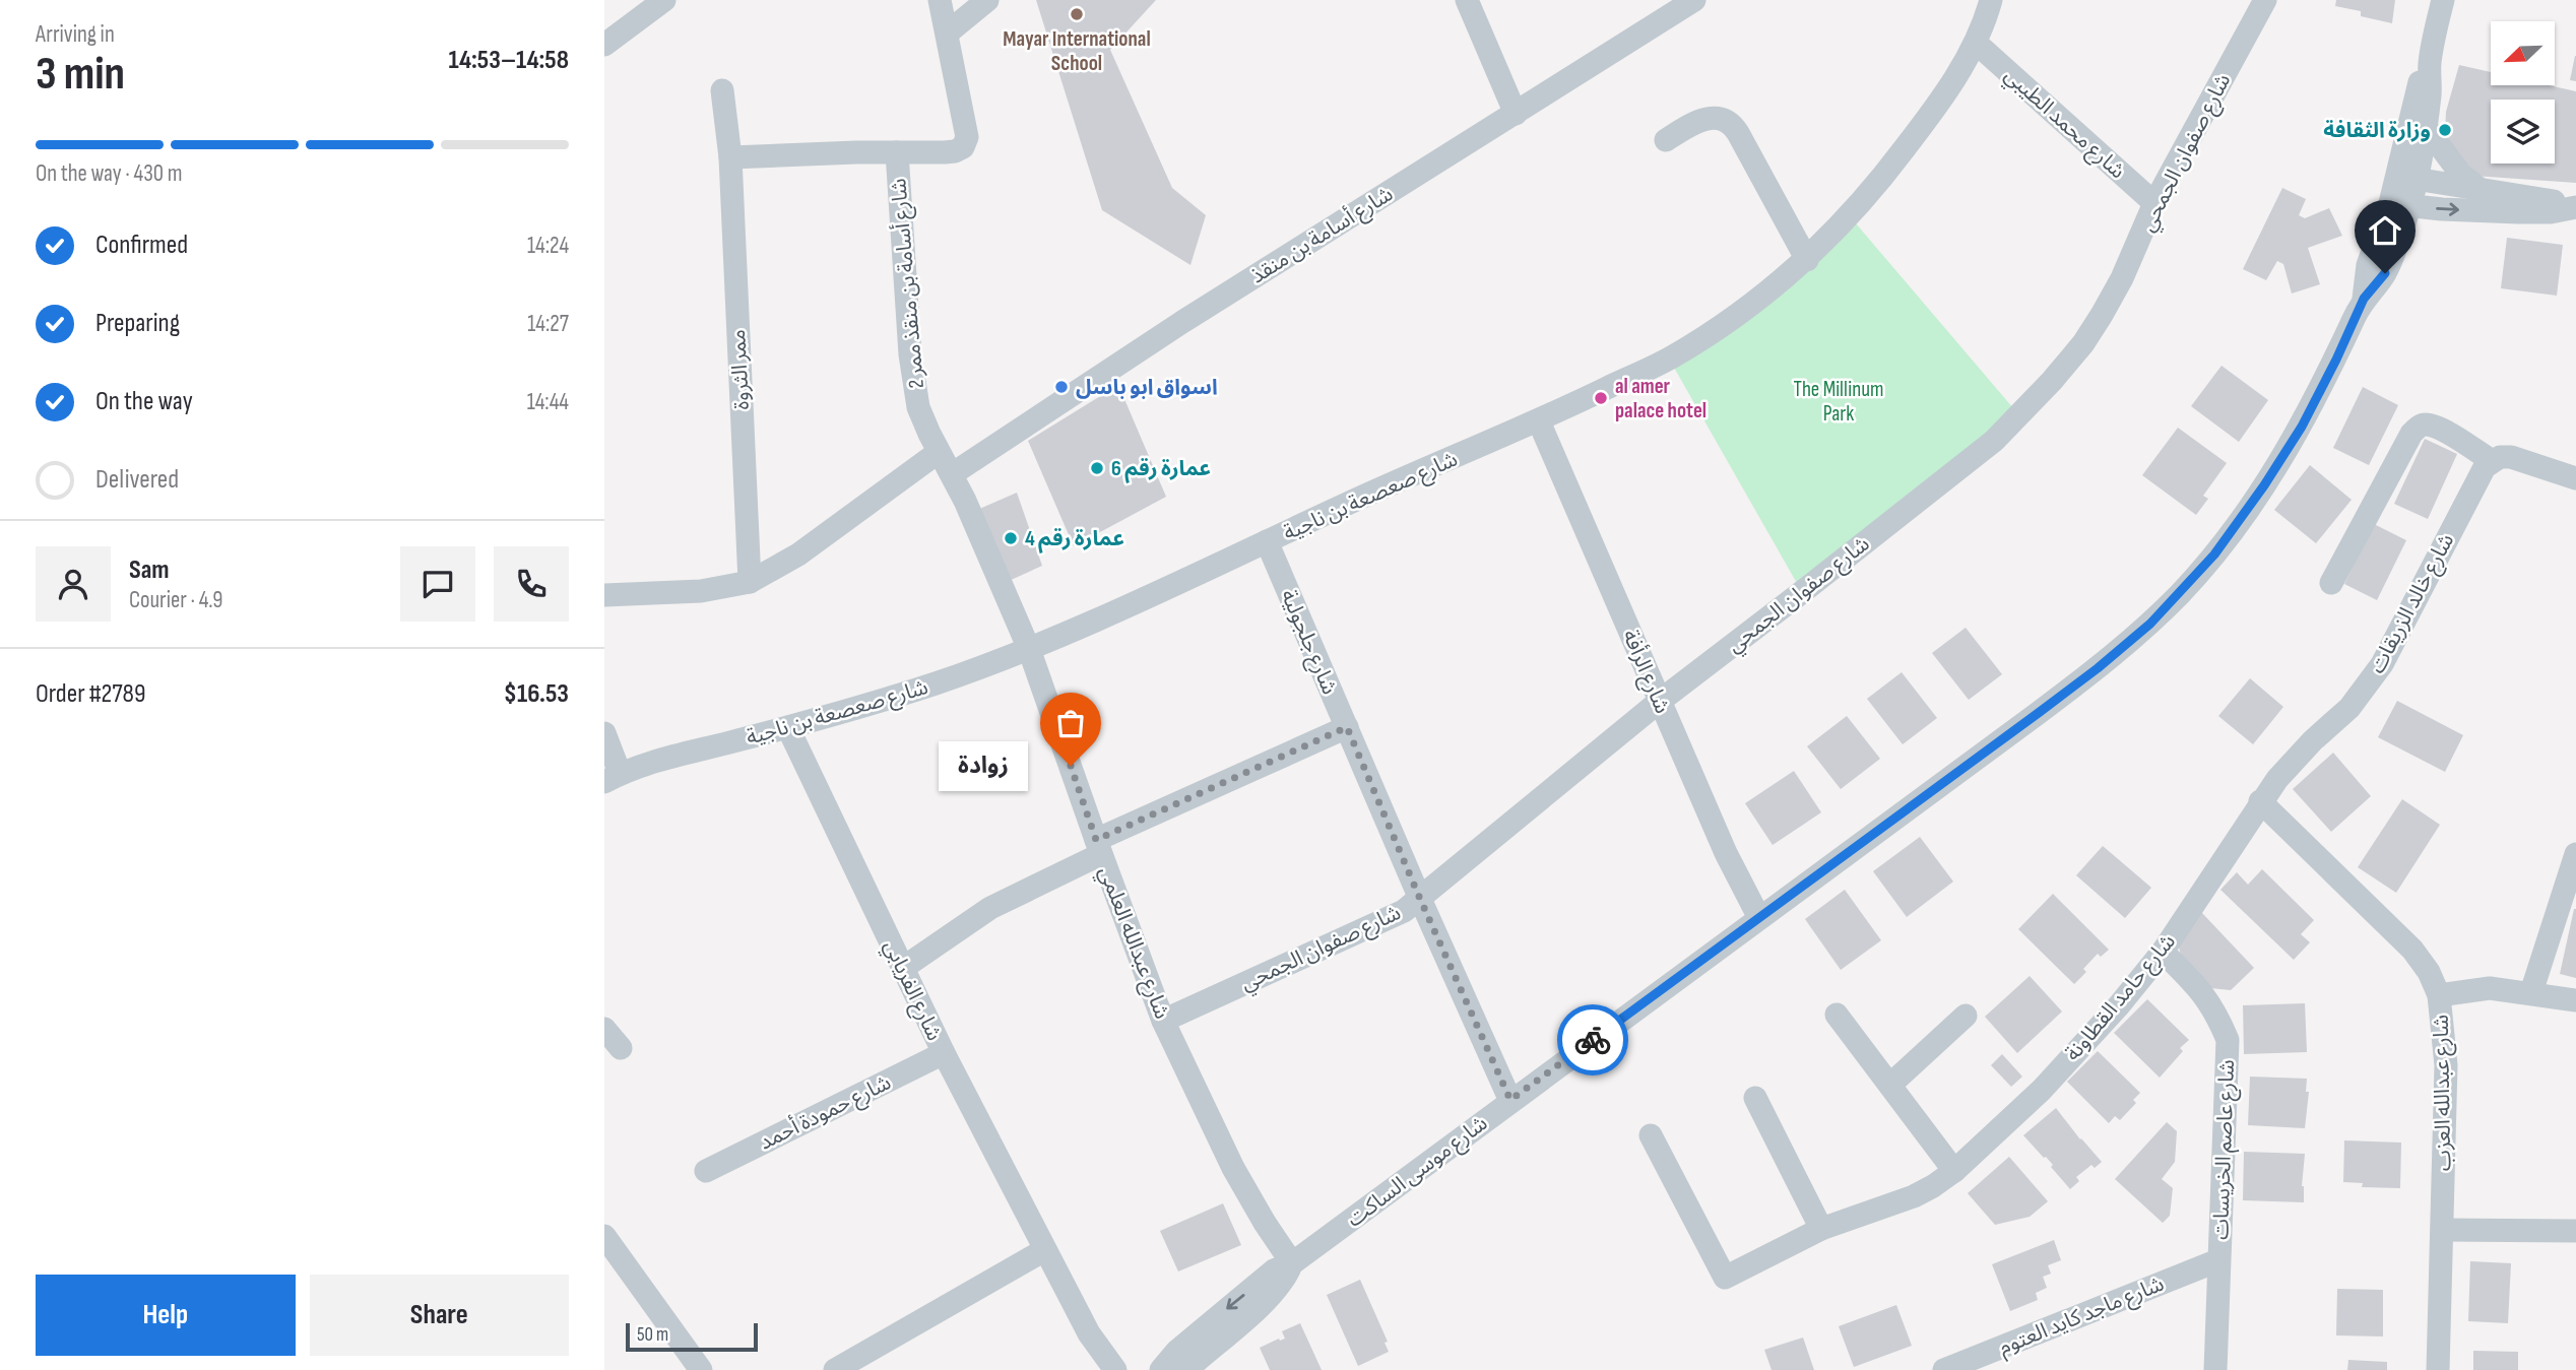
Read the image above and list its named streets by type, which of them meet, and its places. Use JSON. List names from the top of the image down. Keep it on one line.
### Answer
{"streets":{"street":["شارع محمد الطيبي","شارع صفوان الجمحي","شارع أسامة بن منقذ","شارع أسامة بن منقذ ممر 2","ممر الثروة","شارع صعصعة بن ناجية","شارع خالد الزريقات","شارع جلجولية","شارع الرأفة","شارع عبدالله العلمي","شارع الفريابي","شارع حامد القطاونة","شارع عبدالله العزب","شارع حمودة أحمد","شارع عاصم الخريسات","شارع موسى الساكت","شارع ماجد كايد العتوم"]},"crossings":[["شارع محمد الطيبي","شارع صفوان الجمحي"],["شارع محمد الطيبي","شارع صعصعة بن ناجية"],["شارع صفوان الجمحي","شارع جلجولية"],["شارع صفوان الجمحي","شارع الرأفة"],["شارع صفوان الجمحي","شارع عبدالله العلمي"],["شارع أسامة بن منقذ","شارع عبدالله العلمي"],["شارع أسامة بن منقذ ممر 2","شارع عبدالله العلمي"],["شارع صعصعة بن ناجية","شارع جلجولية"],["شارع صعصعة بن ناجية","شارع الرأفة"],["شارع صعصعة بن ناجية","شارع عبدالله العلمي"],["شارع صعصعة بن ناجية","شارع الفريابي"],["شارع خالد الزريقات","شارع حامد القطاونة"],["شارع خالد الزريقات","شارع عبدالله العزب"],["شارع جلجولية","شارع موسى الساكت"],["شارع الرأفة","شارع موسى الساكت"],["شارع عبدالله العلمي","شارع موسى الساكت"],["شارع الفريابي","شارع حمودة أحمد"],["شارع حامد القطاونة","شارع عبدالله العزب"],["شارع حامد القطاونة","شارع عاصم الخريسات"],["شارع عاصم الخريسات","شارع ماجد كايد العتوم"]],"parks":["The Millinum Park"],"places":["Mayar International School","وزارة الثقافة","اسواق ابو باسل","al amer palace hotel","عمارة رقم 6","عمارة رقم 4","زوادة"],"scale_bar":"50 m","north":"bottom left","page":{"heading":["3 min","Arriving in","14:53–14:58"],"panel":["Sam","Courier · 4.9","Order #2789","$16.53"],"bar":"On the way · 430 m","list":[["Confirmed","14:24"],["Preparing","14:27"],["On the way","14:44"],"Delivered"],"bubble":"زوادة","buttons":["Help","Share"],"scale":"50 m"}}
